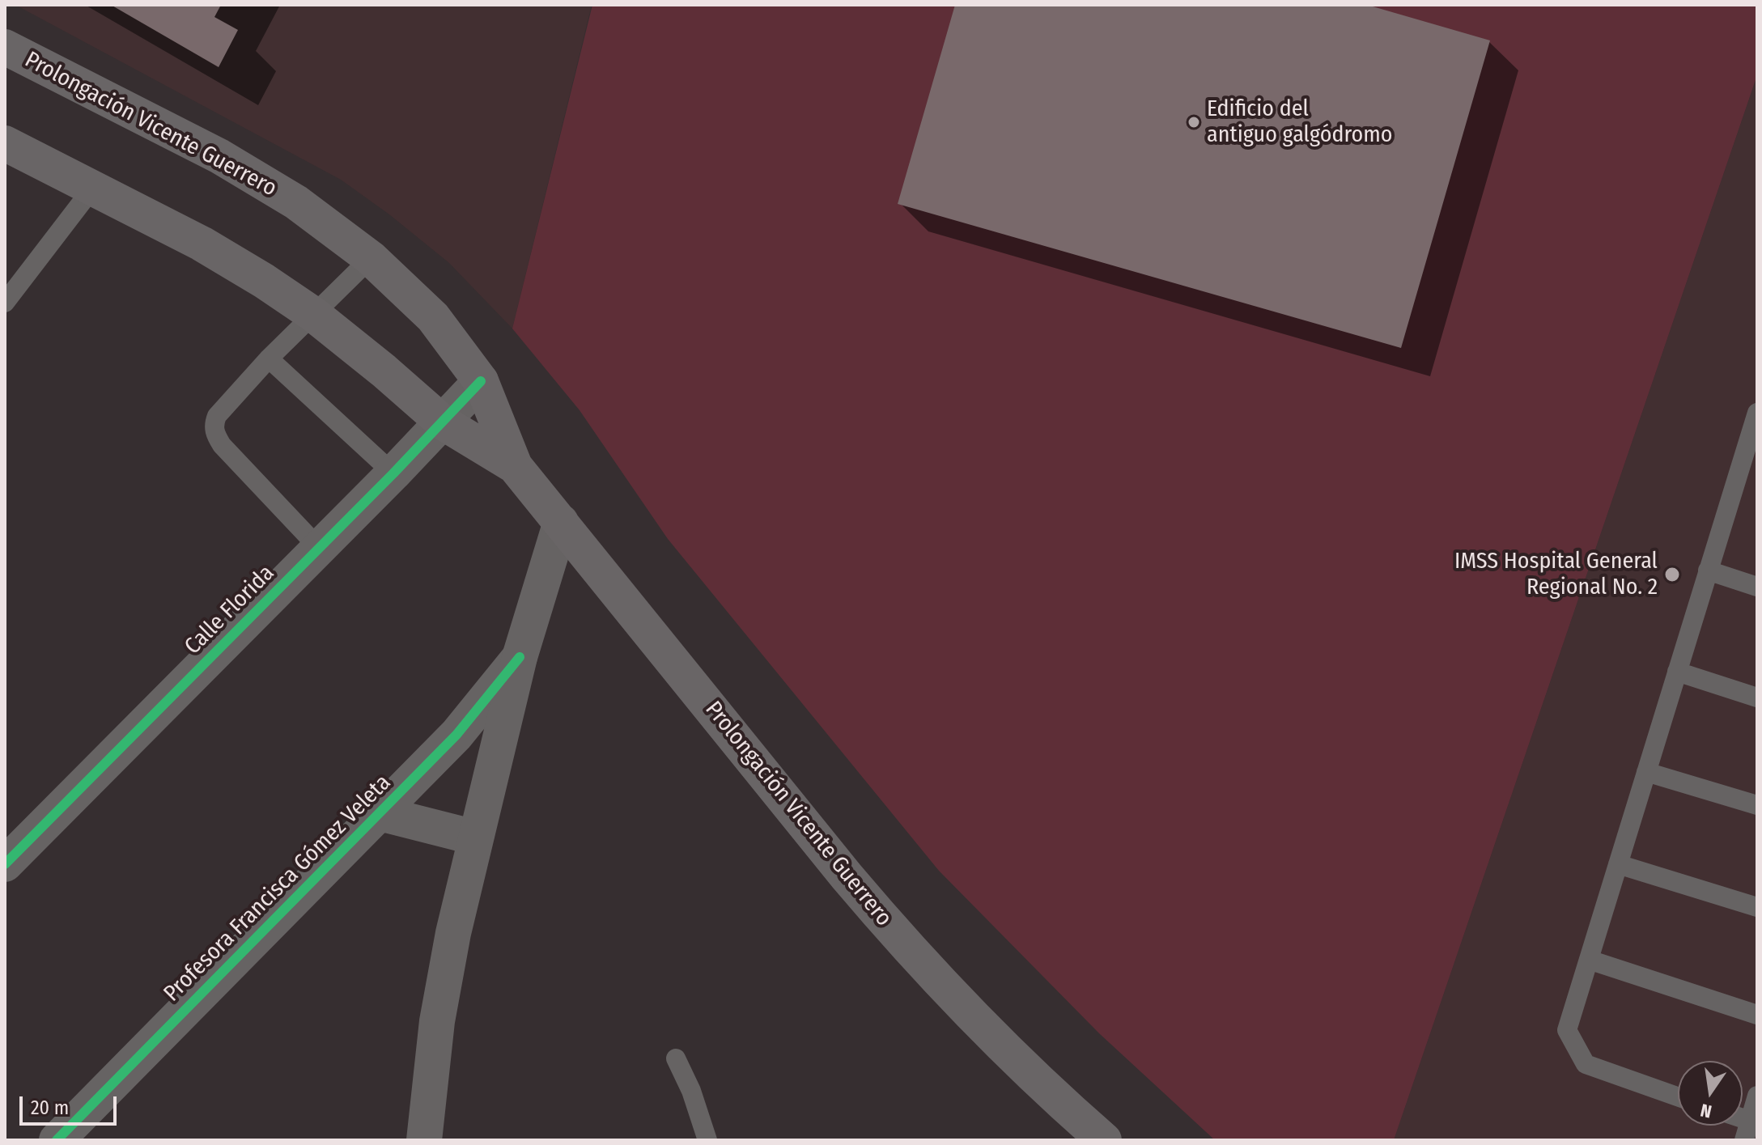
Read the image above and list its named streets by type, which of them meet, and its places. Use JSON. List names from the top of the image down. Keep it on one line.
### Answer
{"streets":{"main road":["Prolongación Vicente Guerrero"],"street":["Calle Florida","Profesora Francisca Gómez Veleta"]},"crossings":[["Prolongación Vicente Guerrero","Calle Florida"]],"places":["Edificio del antiguo galgódromo","IMSS Hospital General Regional No. 2"],"scale_bar":"20 m","north":"bottom"}
